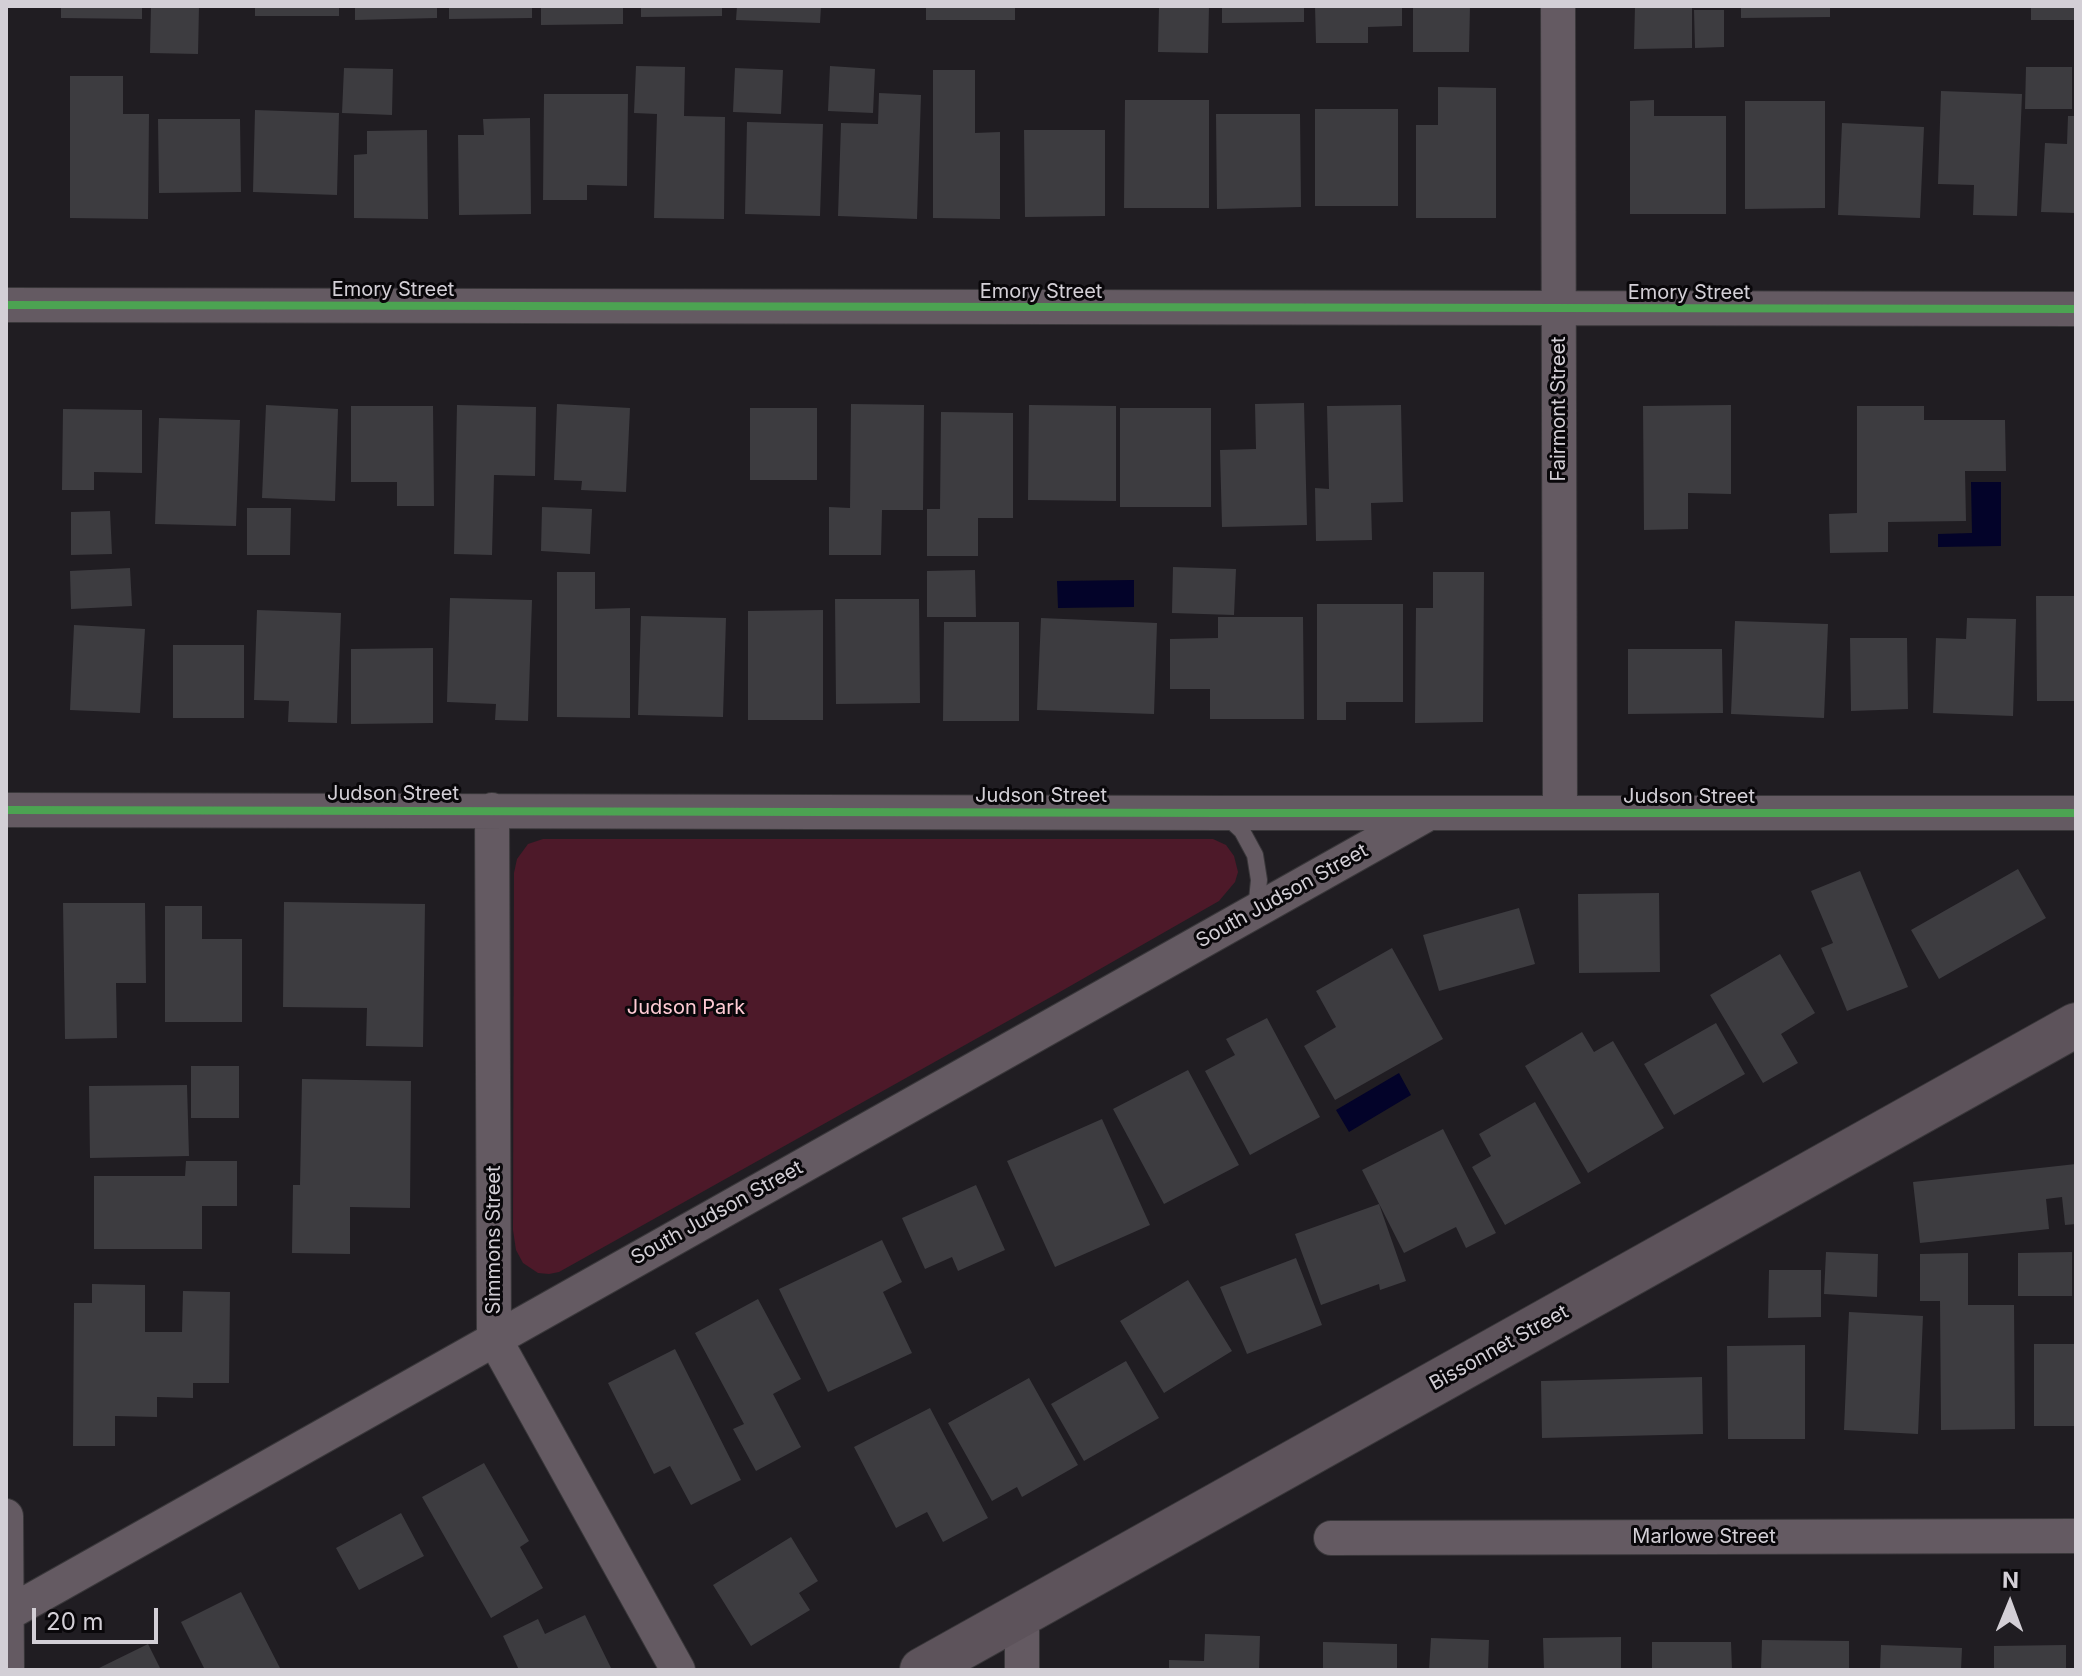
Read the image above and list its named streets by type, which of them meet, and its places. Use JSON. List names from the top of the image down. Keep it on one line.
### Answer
{"streets":{"main road":["Bissonnet Street"],"street":["Emory Street","Fairmont Street","Judson Street","South Judson Street","Simmons Street","Marlowe Street"]},"crossings":[["Emory Street","Fairmont Street"],["Fairmont Street","Judson Street"],["Judson Street","South Judson Street"],["Judson Street","Simmons Street"],["South Judson Street","Simmons Street"]],"parks":["Judson Park"],"scale_bar":"20 m","north":"top"}
